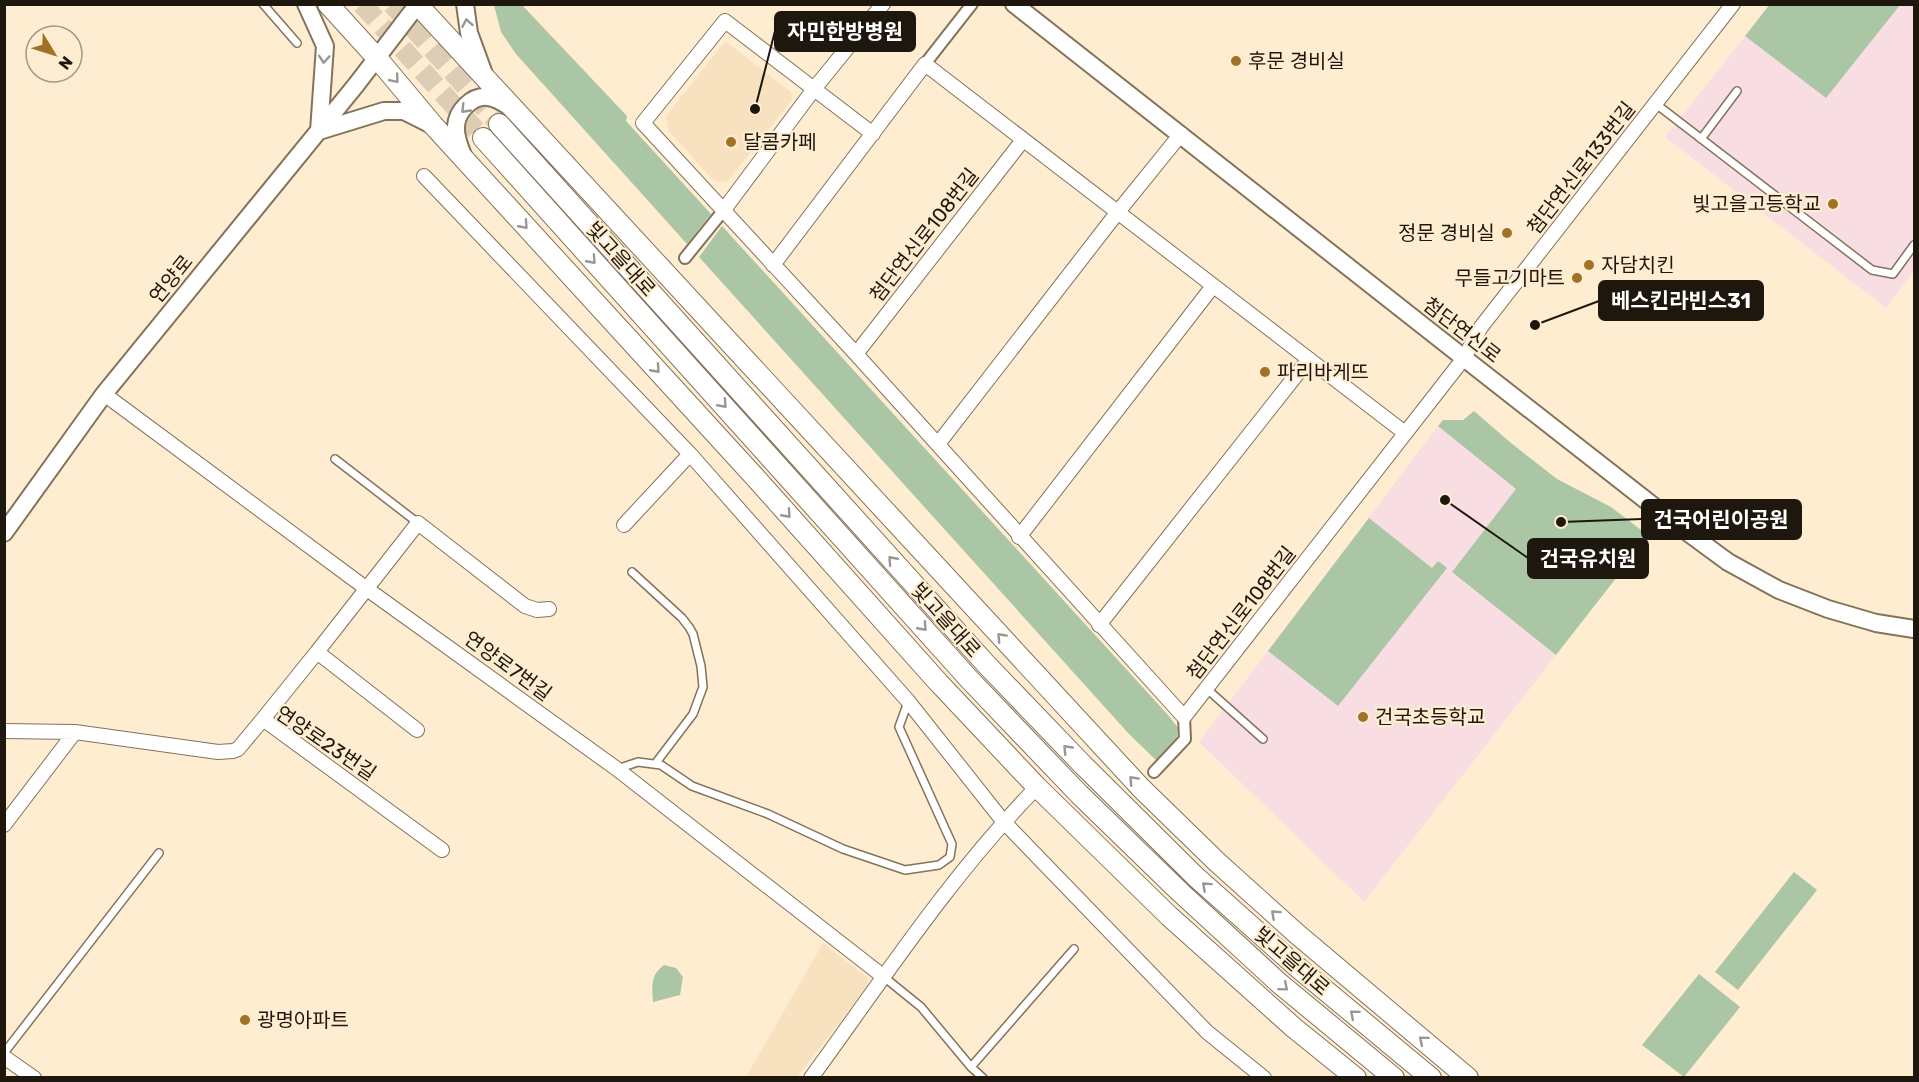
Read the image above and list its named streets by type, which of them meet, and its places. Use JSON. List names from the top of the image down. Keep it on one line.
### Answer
{"streets":{"main road":["빛고을대로"],"street":["첨단연신로133번길","첨단연신로108번길","연양로","첨단연신로","연양로7번길","연양로23번길"]},"crossings":[["첨단연신로133번길","첨단연신로108번길"],["첨단연신로133번길","첨단연신로"],["첨단연신로108번길","첨단연신로"],["연양로","연양로7번길"]],"places":["후문 경비실","자민한방병원","달콤카페","빛고을고등학교","정문 경비실","자담치킨","무들고기마트","베스킨라빈스31","파리바게뜨","건국유치원","건국어린이공원","건국초등학교","광명아파트"],"north":"bottom right"}
